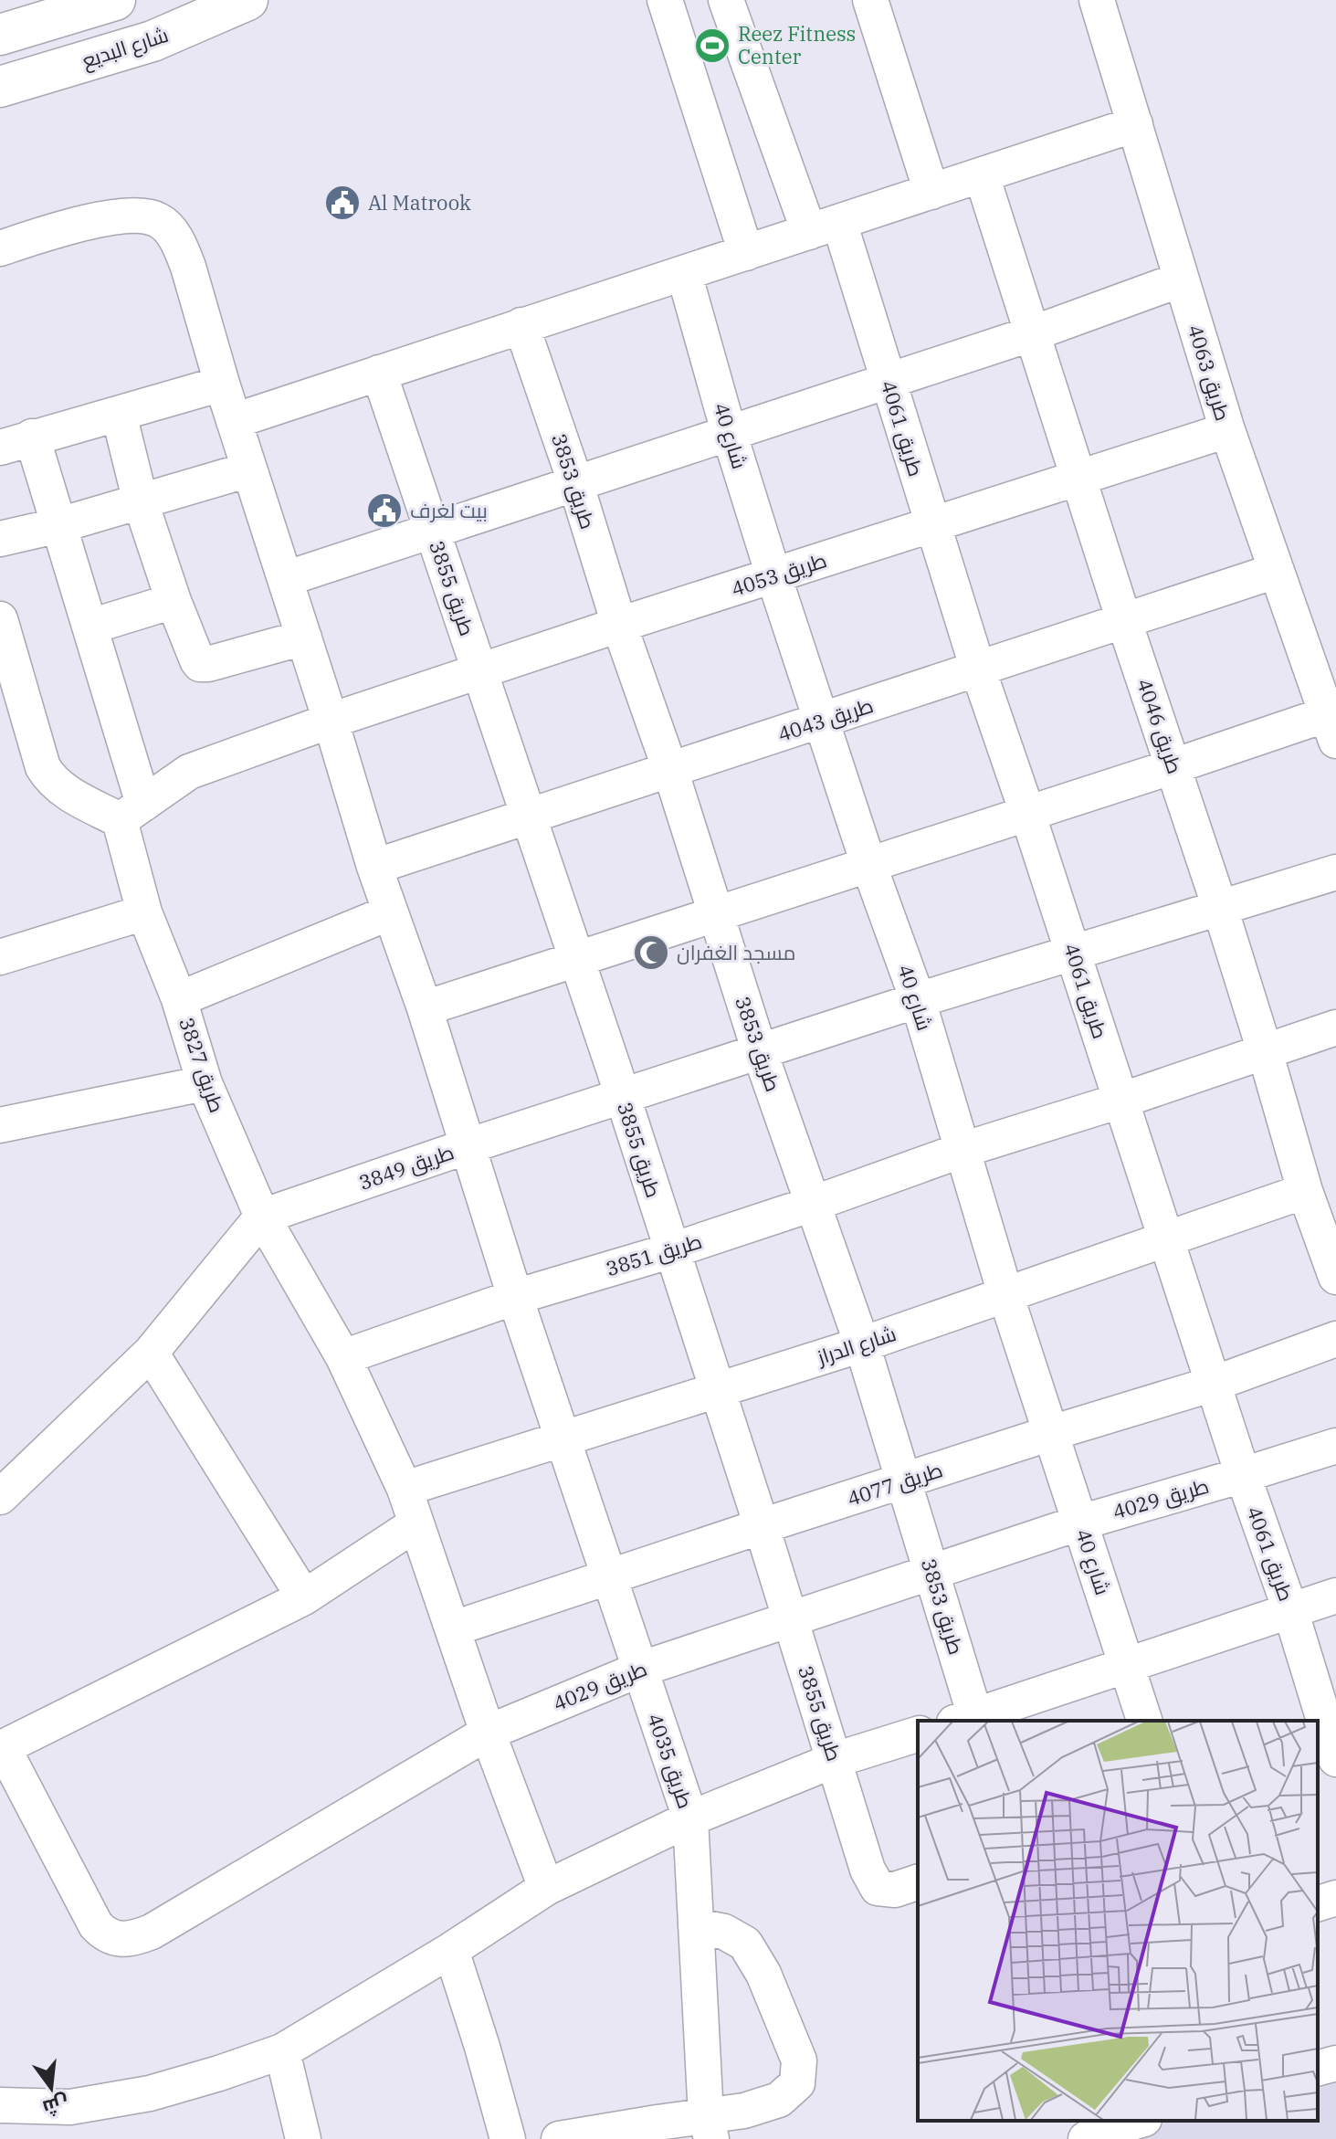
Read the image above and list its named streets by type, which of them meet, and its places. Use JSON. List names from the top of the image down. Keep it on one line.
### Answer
{"streets":{"main road":["شارع البديع"],"street":["طريق 4063","طريق 4061","شارع 40","طريق 3853","طريق 4053","طريق 3855","طريق 4043","طريق 4046","طريق 3827","طريق 3849","طريق 3851","شارع الدراز","طريق 4077","طريق 4029","طريق 4035"]},"crossings":[["طريق 4063","طريق 4053"],["طريق 4063","طريق 4043"],["طريق 4061","طريق 4053"],["طريق 4061","طريق 4043"],["طريق 4061","طريق 3849"],["طريق 4061","طريق 3851"],["طريق 4061","شارع الدراز"],["طريق 4061","طريق 4077"],["طريق 4061","طريق 4029"],["شارع 40","طريق 4053"],["شارع 40","طريق 4043"],["شارع 40","طريق 3849"],["شارع 40","طريق 3851"],["شارع 40","شارع الدراز"],["شارع 40","طريق 4077"],["شارع 40","طريق 4029"],["طريق 3853","طريق 4053"],["طريق 3853","طريق 4043"],["طريق 3853","طريق 3849"],["طريق 3853","طريق 3851"],["طريق 3853","شارع الدراز"],["طريق 3853","طريق 4077"],["طريق 3853","طريق 4029"],["طريق 4053","طريق 3855"],["طريق 4053","طريق 4046"],["طريق 4053","طريق 3827"],["طريق 4053","طريق 4035"],["طريق 3855","طريق 4043"],["طريق 3855","طريق 3849"],["طريق 3855","طريق 3851"],["طريق 3855","شارع الدراز"],["طريق 3855","طريق 4077"],["طريق 3855","طريق 4029"],["طريق 4043","طريق 4046"],["طريق 4043","طريق 4035"],["طريق 4046","طريق 3849"],["طريق 4046","طريق 3851"],["طريق 4046","شارع الدراز"],["طريق 3827","طريق 3849"],["طريق 3827","طريق 3851"],["طريق 3827","شارع الدراز"],["طريق 3827","طريق 4077"],["طريق 3827","طريق 4029"],["طريق 3849","طريق 4035"],["طريق 3851","طريق 4035"],["شارع الدراز","طريق 4035"],["طريق 4077","طريق 4035"],["طريق 4029","طريق 4035"]],"places":{"sports":["Reez Fitness Center"],"public building":["Al Matrook","بيت لغرف"],"mosque":["مسجد الغفران"]},"north":"bottom"}
